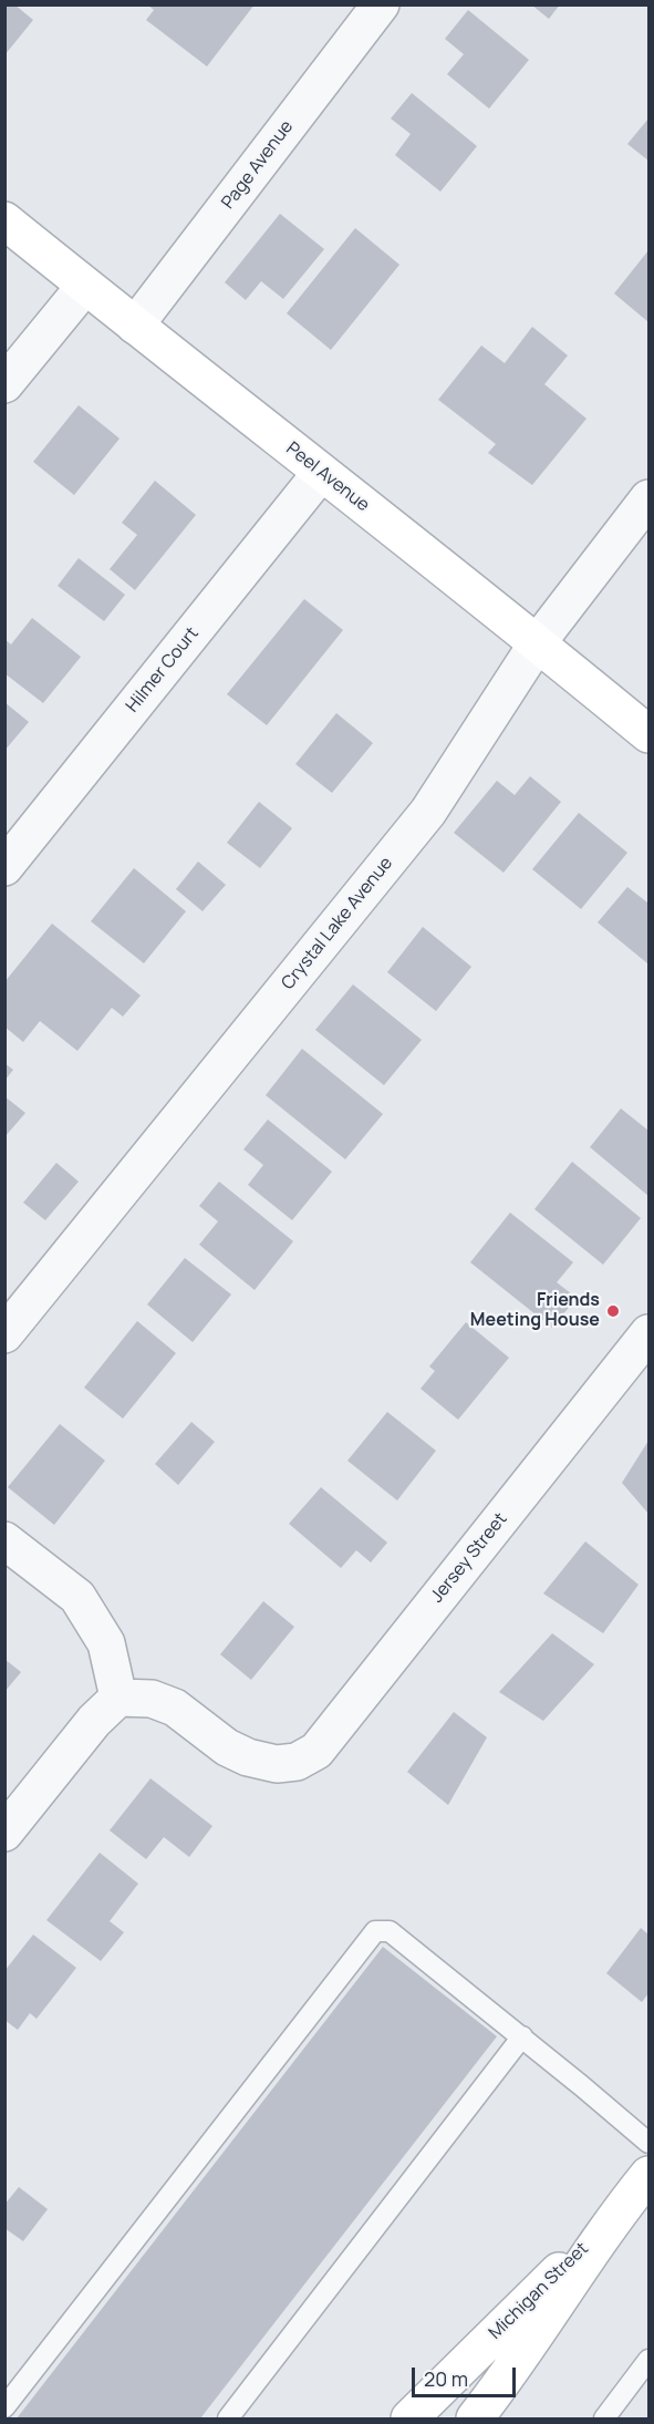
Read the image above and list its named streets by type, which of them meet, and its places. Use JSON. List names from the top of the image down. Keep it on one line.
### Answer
{"streets":{"street":["Page Avenue","Peel Avenue","Hilmer Court","Crystal Lake Avenue","Jersey Street","Michigan Street"]},"crossings":[["Page Avenue","Peel Avenue"],["Peel Avenue","Hilmer Court"],["Peel Avenue","Crystal Lake Avenue"]],"places":["Friends Meeting House"],"scale_bar":"20 m"}
